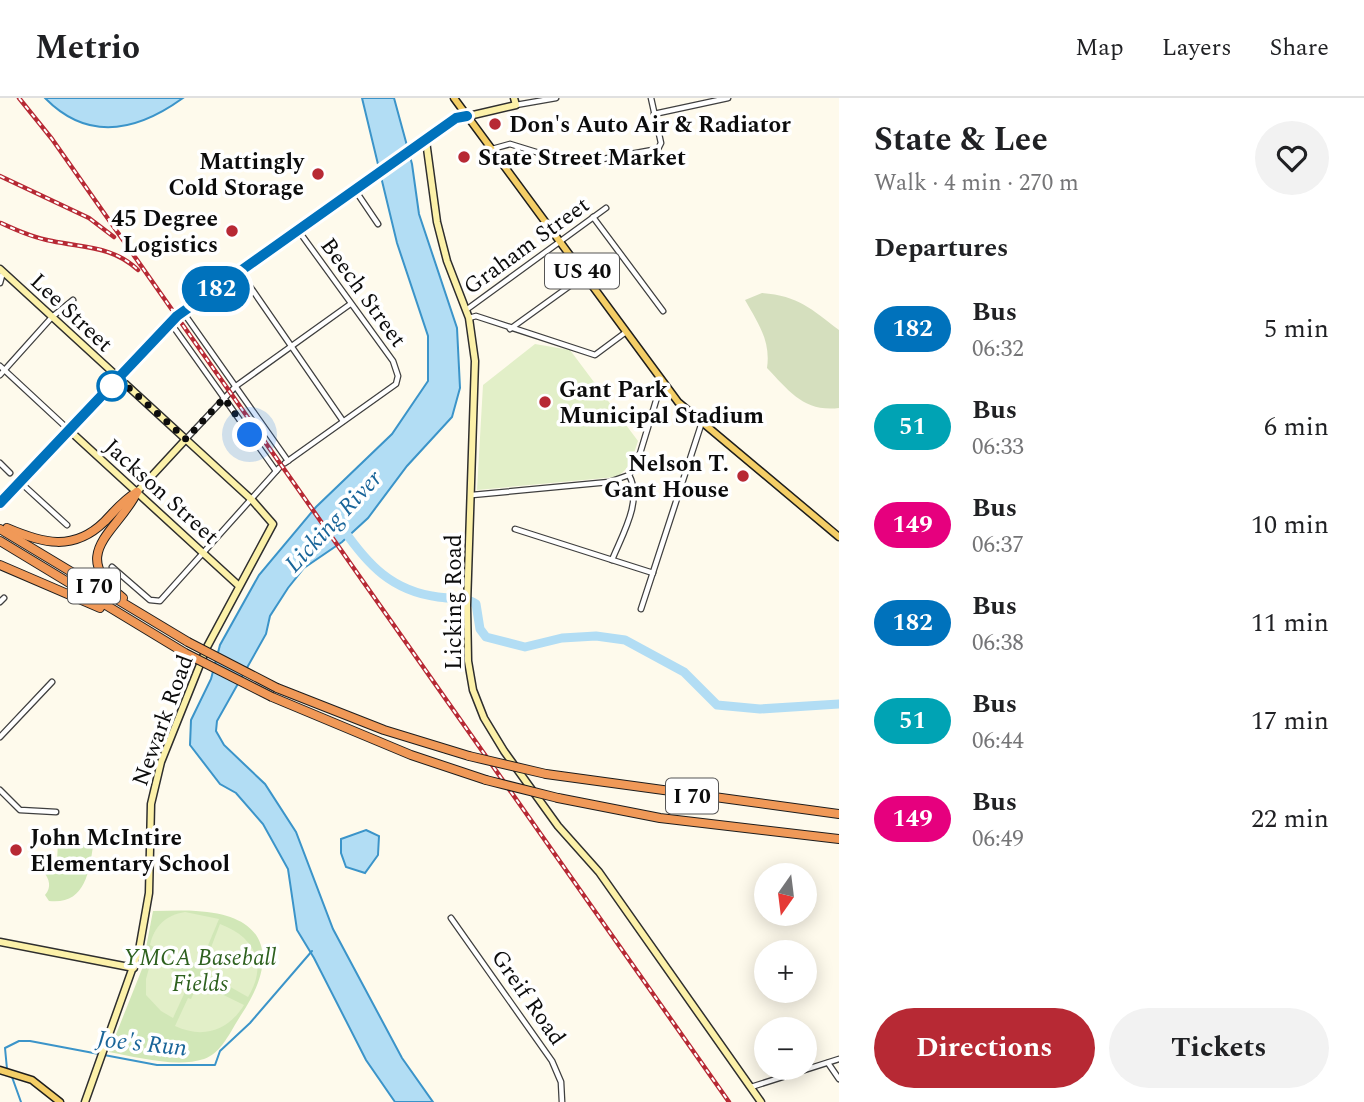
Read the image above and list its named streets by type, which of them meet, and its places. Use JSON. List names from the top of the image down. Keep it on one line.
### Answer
{"streets":{"highway":["I 70"],"main road":["US 40"],"street":["Graham Street","Beech Street","Lee Street","Jackson Street","Licking Road","Newark Road","Greif Road"]},"crossings":[["Graham Street","US 40"],["Graham Street","Licking Road"],["Lee Street","Newark Road"],["Jackson Street","Newark Road"]],"water":["Licking River","Joe's Run"],"parks":["YMCA Baseball Fields"],"places":["Don's Auto Air & Radiator","State Street Market","Mattingly Cold Storage","45 Degree Logistics","Gant Park Municipal Stadium","Nelson T. Gant House","John McIntire Elementary School"],"lines":["bus line 182"],"north":"bottom","page":{"header":"Metrio","nav":["Map","Layers","Share"],"on_map":"182","heading":[["State & Lee","Walk · 4 min · 270 m"],"Departures"],"list":[{"mark":"182","name":"Bus","note":"06:32","value":"5 min"},{"mark":"51","name":"Bus","note":"06:33","value":"6 min"},{"mark":"149","name":"Bus","note":"06:37","value":"10 min"},{"mark":"182","name":"Bus","note":"06:38","value":"11 min"},{"mark":"51","name":"Bus","note":"06:44","value":"17 min"},{"mark":"149","name":"Bus","note":"06:49","value":"22 min"}],"map_buttons":["+","−"],"buttons":["Directions","Tickets"]}}
